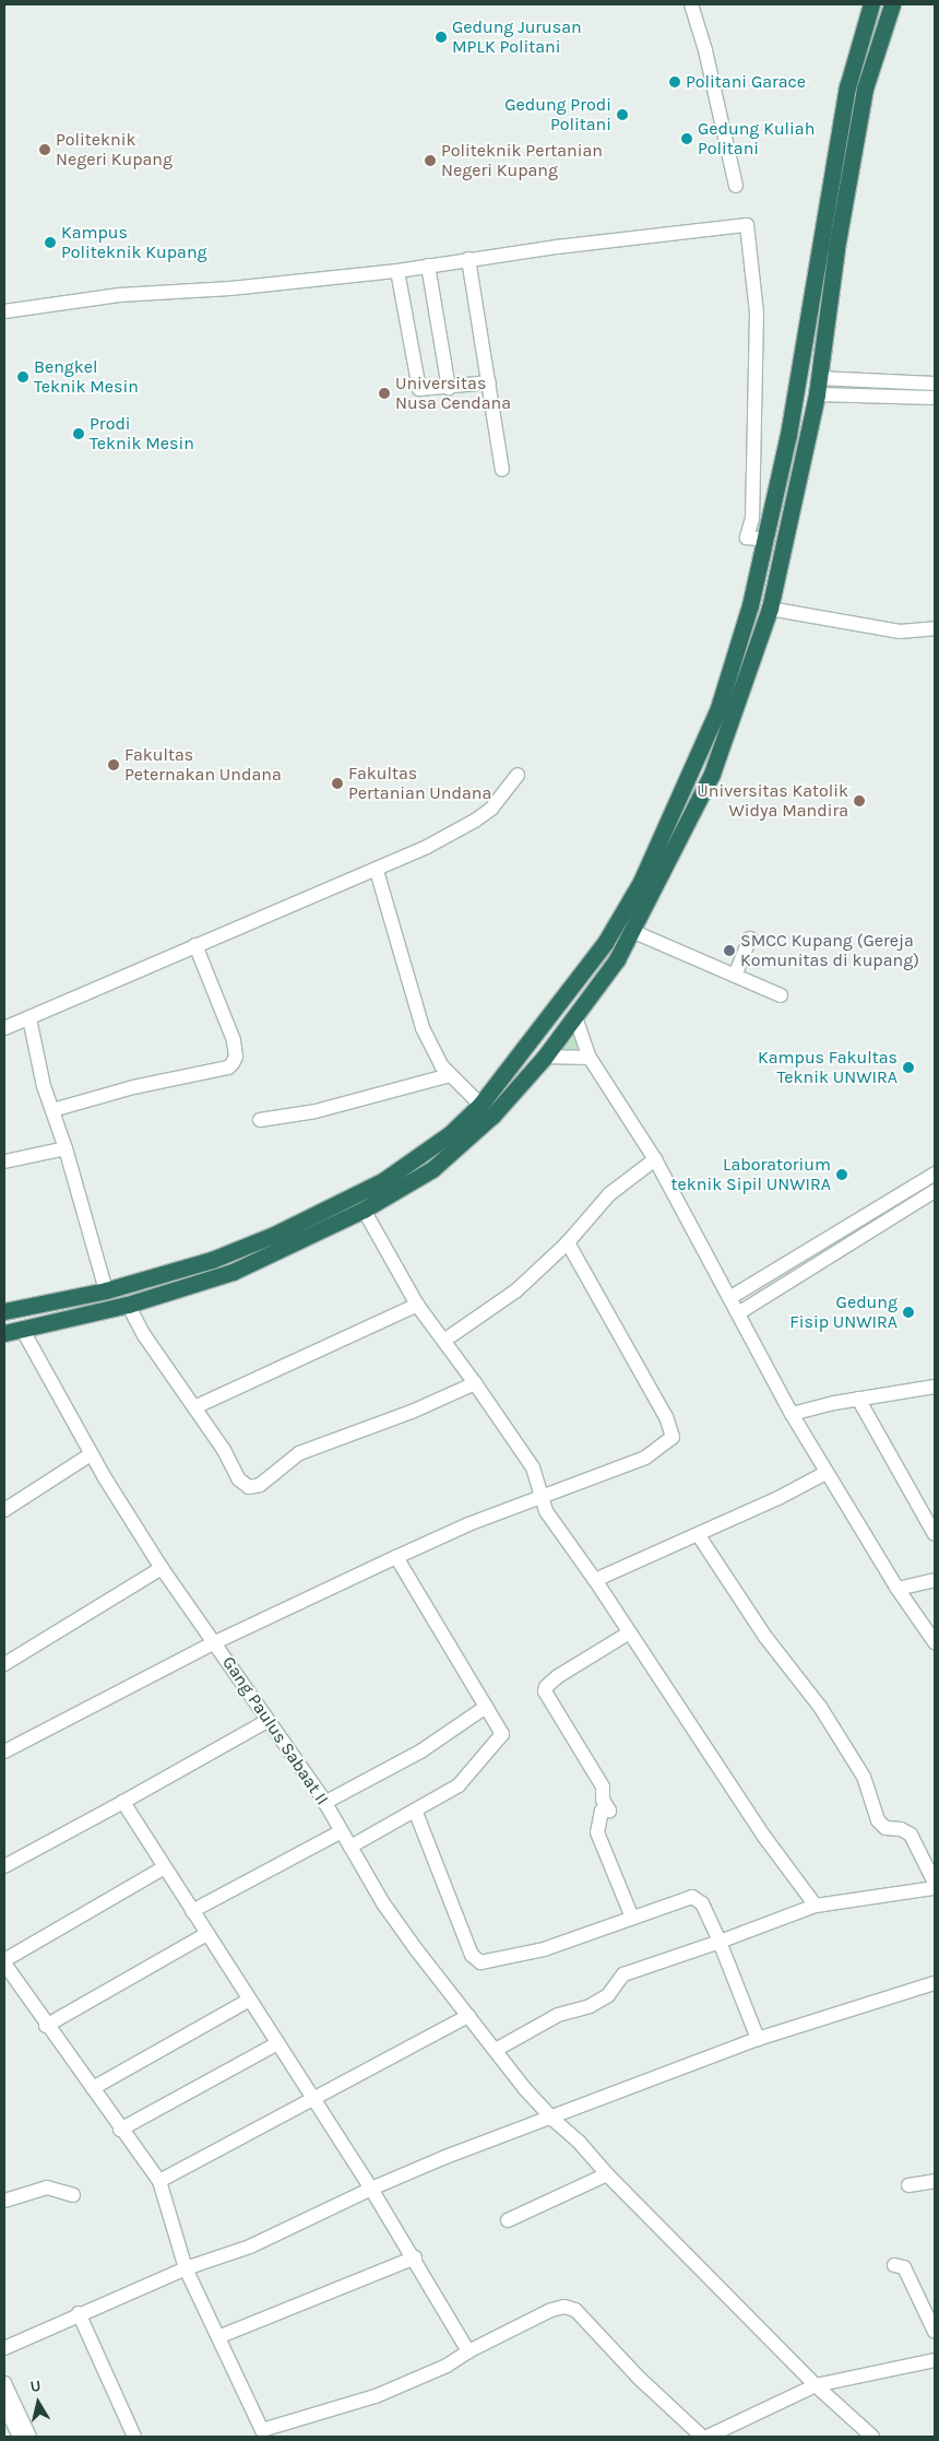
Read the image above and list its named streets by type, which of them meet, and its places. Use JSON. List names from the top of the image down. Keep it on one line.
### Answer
{"streets":{"street":["Gang Paulus Sabaat II"]},"places":["Gedung Jurusan MPLK Politani","Politani Garace","Gedung Prodi Politani","Gedung Kuliah Politani","Politeknik Negeri Kupang","Politeknik Pertanian Negeri Kupang","Kampus Politeknik Kupang","Bengkel Teknik Mesin","Universitas Nusa Cendana","Prodi Teknik Mesin","Fakultas Peternakan Undana","Fakultas Pertanian Undana","Universitas Katolik Widya Mandira","SMCC Kupang (Gereja Komunitas di kupang)","Kampus Fakultas Teknik UNWIRA","Laboratorium teknik Sipil UNWIRA","Gedung Fisip UNWIRA"],"north":"top"}
